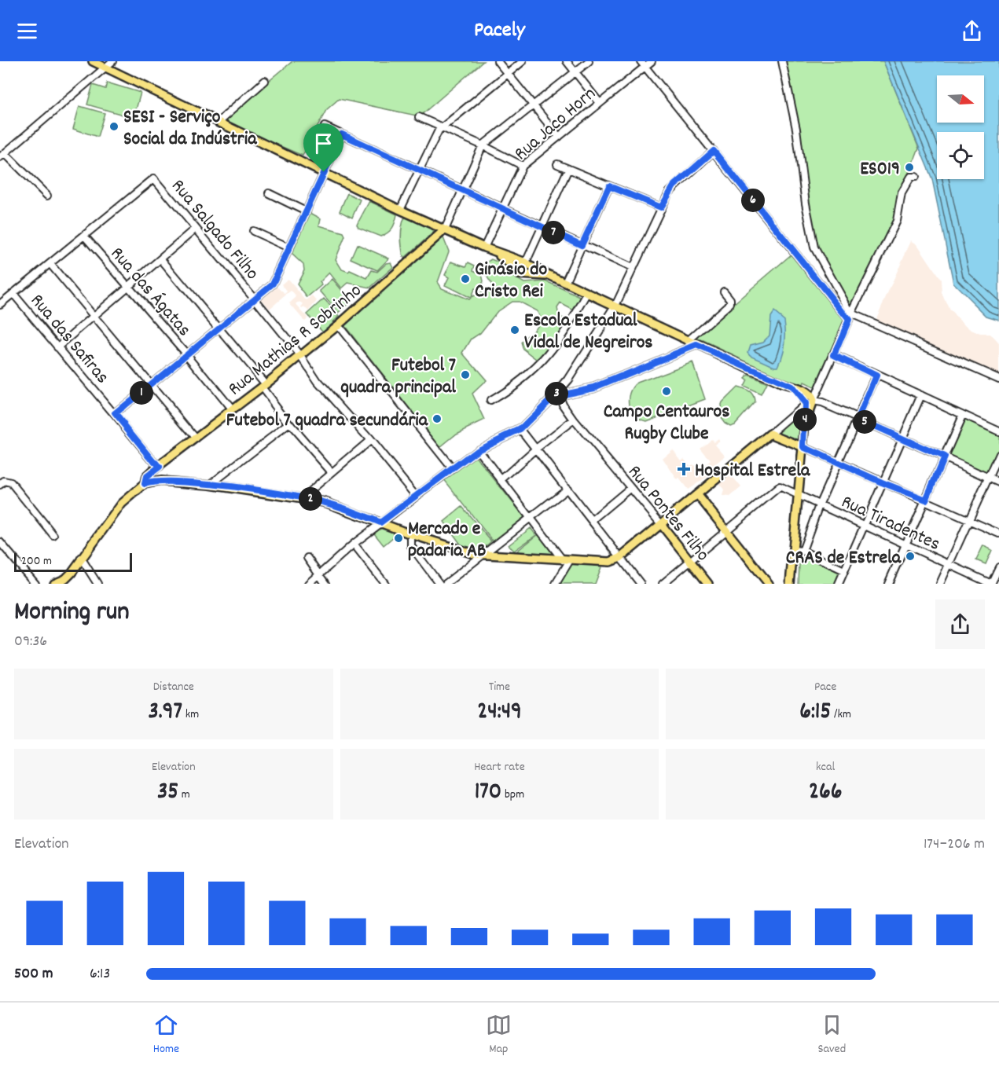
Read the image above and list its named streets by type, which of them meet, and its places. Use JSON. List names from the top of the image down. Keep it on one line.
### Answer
{"streets":{"main road":["Rua Mathias R Sobrinho","Rua Pontes Filho"],"street":["Rua Jaco Horn","Rua Salgado Filho","Rua das Ágatas","Rua das Safiras","Rua Tiradentes"]},"crossings":[["Rua Salgado Filho","Rua das Ágatas"],["Rua Salgado Filho","Rua Mathias R Sobrinho"],["Rua das Ágatas","Rua Mathias R Sobrinho"],["Rua das Safiras","Rua Mathias R Sobrinho"]],"places":{"other":["SESI - Serviço Social da Indústria","ES019","Ginásio do Cristo Rei","Escola Estadual Vidal de Negreiros","Futebol 7 quadra principal","Campo Centauros Rugby Clube","Futebol 7 quadra secundária","Mercado e padaria AB","CRAS de Estrela"],"health":["Hospital Estrela"]},"scale_bar":"200 m","north":"right","page":{"header":"Pacely","pins":["6","7","1","3","4","5","2"],"scale":"200 m","heading":["Morning run","09:36"],"stats":[["Distance","3.97 km"],["Time","24:49"],["Pace","6:15 /km"],["Elevation","35 m"],["Heart rate","170 bpm"],["kcal","266"]],"chart":["Elevation","174–206 m"],"list":[{"name":"500 m","note":"6:13"}],"tabs":["Home","Map","Saved"]}}
